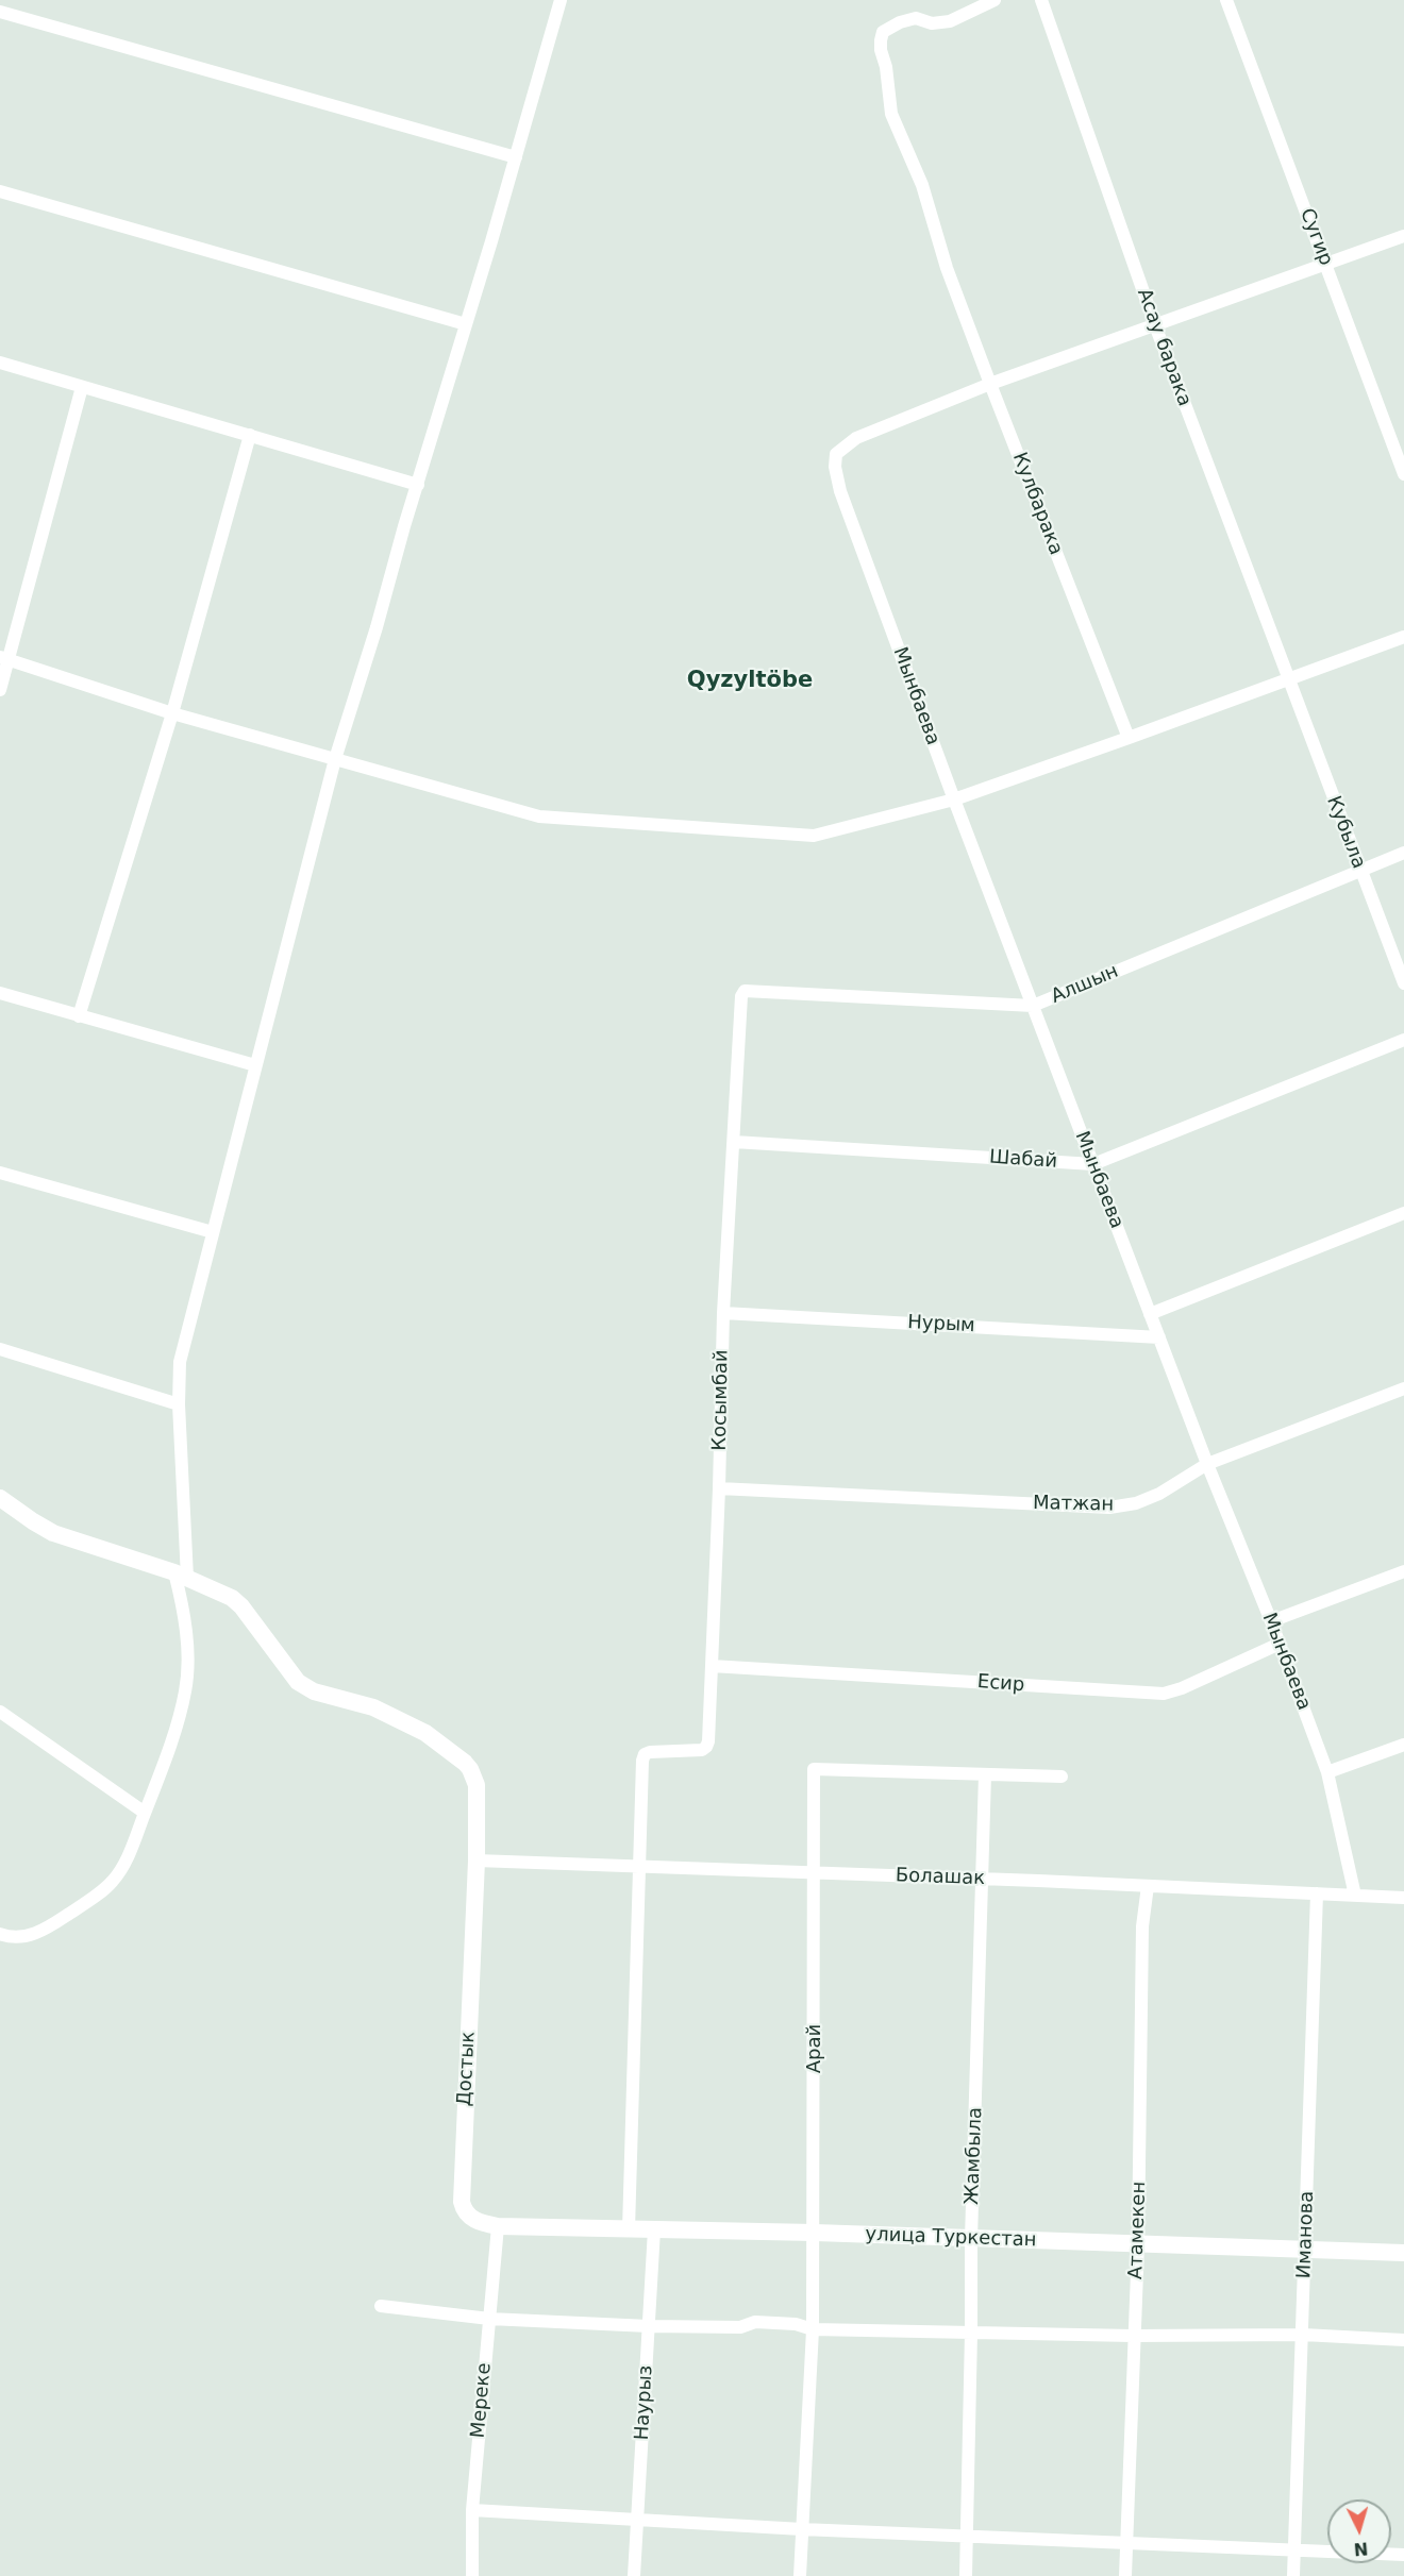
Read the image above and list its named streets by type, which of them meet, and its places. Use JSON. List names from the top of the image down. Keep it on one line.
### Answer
{"streets":{"street":["Сугир","Асау барака","Кулбарака","Мынбаева","Кубыла","Алшын","Шабай","Нурым","Косымбай","Матжан","Есир","Болашак","Арай","Достык","Жамбыла","Атамекен","Иманова","улица Туркестан","Мереке","Наурыз"]},"crossings":[["Асау барака","Кубыла"],["Кулбарака","Мынбаева"],["Мынбаева","Алшын"],["Мынбаева","Шабай"],["Мынбаева","Нурым"],["Мынбаева","Матжан"],["Мынбаева","Есир"],["Мынбаева","Болашак"],["Кубыла","Алшын"],["Алшын","Косымбай"],["Шабай","Косымбай"],["Нурым","Косымбай"],["Косымбай","Матжан"],["Косымбай","Есир"],["Косымбай","Болашак"],["Болашак","Арай"],["Болашак","Достык"],["Болашак","Жамбыла"],["Болашак","Атамекен"],["Болашак","Иманова"],["Арай","Жамбыла"],["Арай","улица Туркестан"],["Достык","улица Туркестан"],["Достык","Мереке"],["Жамбыла","улица Туркестан"],["Атамекен","улица Туркестан"],["Иманова","улица Туркестан"],["улица Туркестан","Мереке"],["улица Туркестан","Наурыз"]],"districts":["Qyzyltöbe"],"north":"bottom"}
